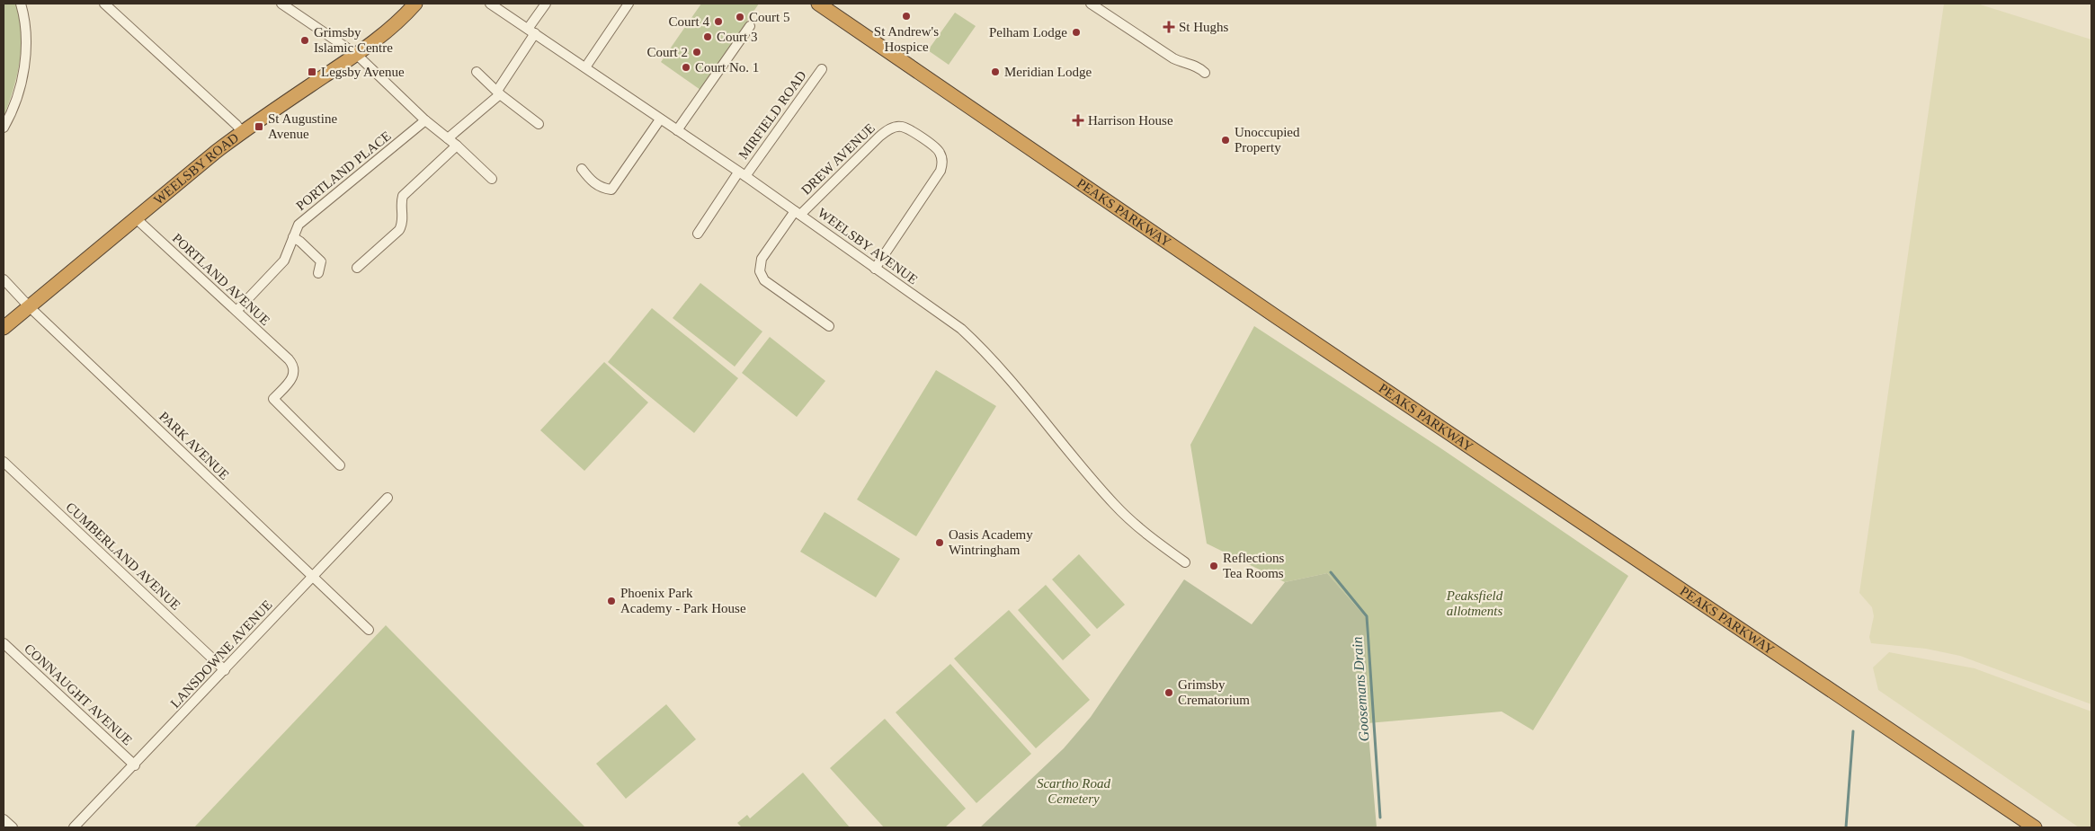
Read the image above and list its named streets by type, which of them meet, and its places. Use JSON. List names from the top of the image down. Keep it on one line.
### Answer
{"streets":{"highway":["WEELSBY ROAD","PEAKS PARKWAY"],"street":["MIRFIELD ROAD","DREW AVENUE","PORTLAND PLACE","WEELSBY AVENUE","PORTLAND AVENUE","PARK AVENUE","CUMBERLAND AVENUE","LANSDOWNE AVENUE","CONNAUGHT AVENUE"]},"crossings":[["MIRFIELD ROAD","WEELSBY AVENUE"],["DREW AVENUE","WEELSBY AVENUE"],["WEELSBY ROAD","PORTLAND AVENUE"],["WEELSBY ROAD","PARK AVENUE"],["PORTLAND PLACE","PORTLAND AVENUE"],["PARK AVENUE","LANSDOWNE AVENUE"],["CUMBERLAND AVENUE","LANSDOWNE AVENUE"],["LANSDOWNE AVENUE","CONNAUGHT AVENUE"]],"water":["Goosemans Drain"],"parks":["Peaksfield allotments","Scartho Road Cemetery"],"places":{"other":["St Andrew's Hospice","Court 5","Court 4","Pelham Lodge","Court 3","Grimsby Islamic Centre","Court 2","Court No. 1","Meridian Lodge","Unoccupied Property","Oasis Academy Wintringham","Reflections Tea Rooms","Phoenix Park Academy - Park House","Grimsby Crematorium"],"health":["St Hughs","Harrison House"],"transit":["Legsby Avenue","St Augustine Avenue"]}}
